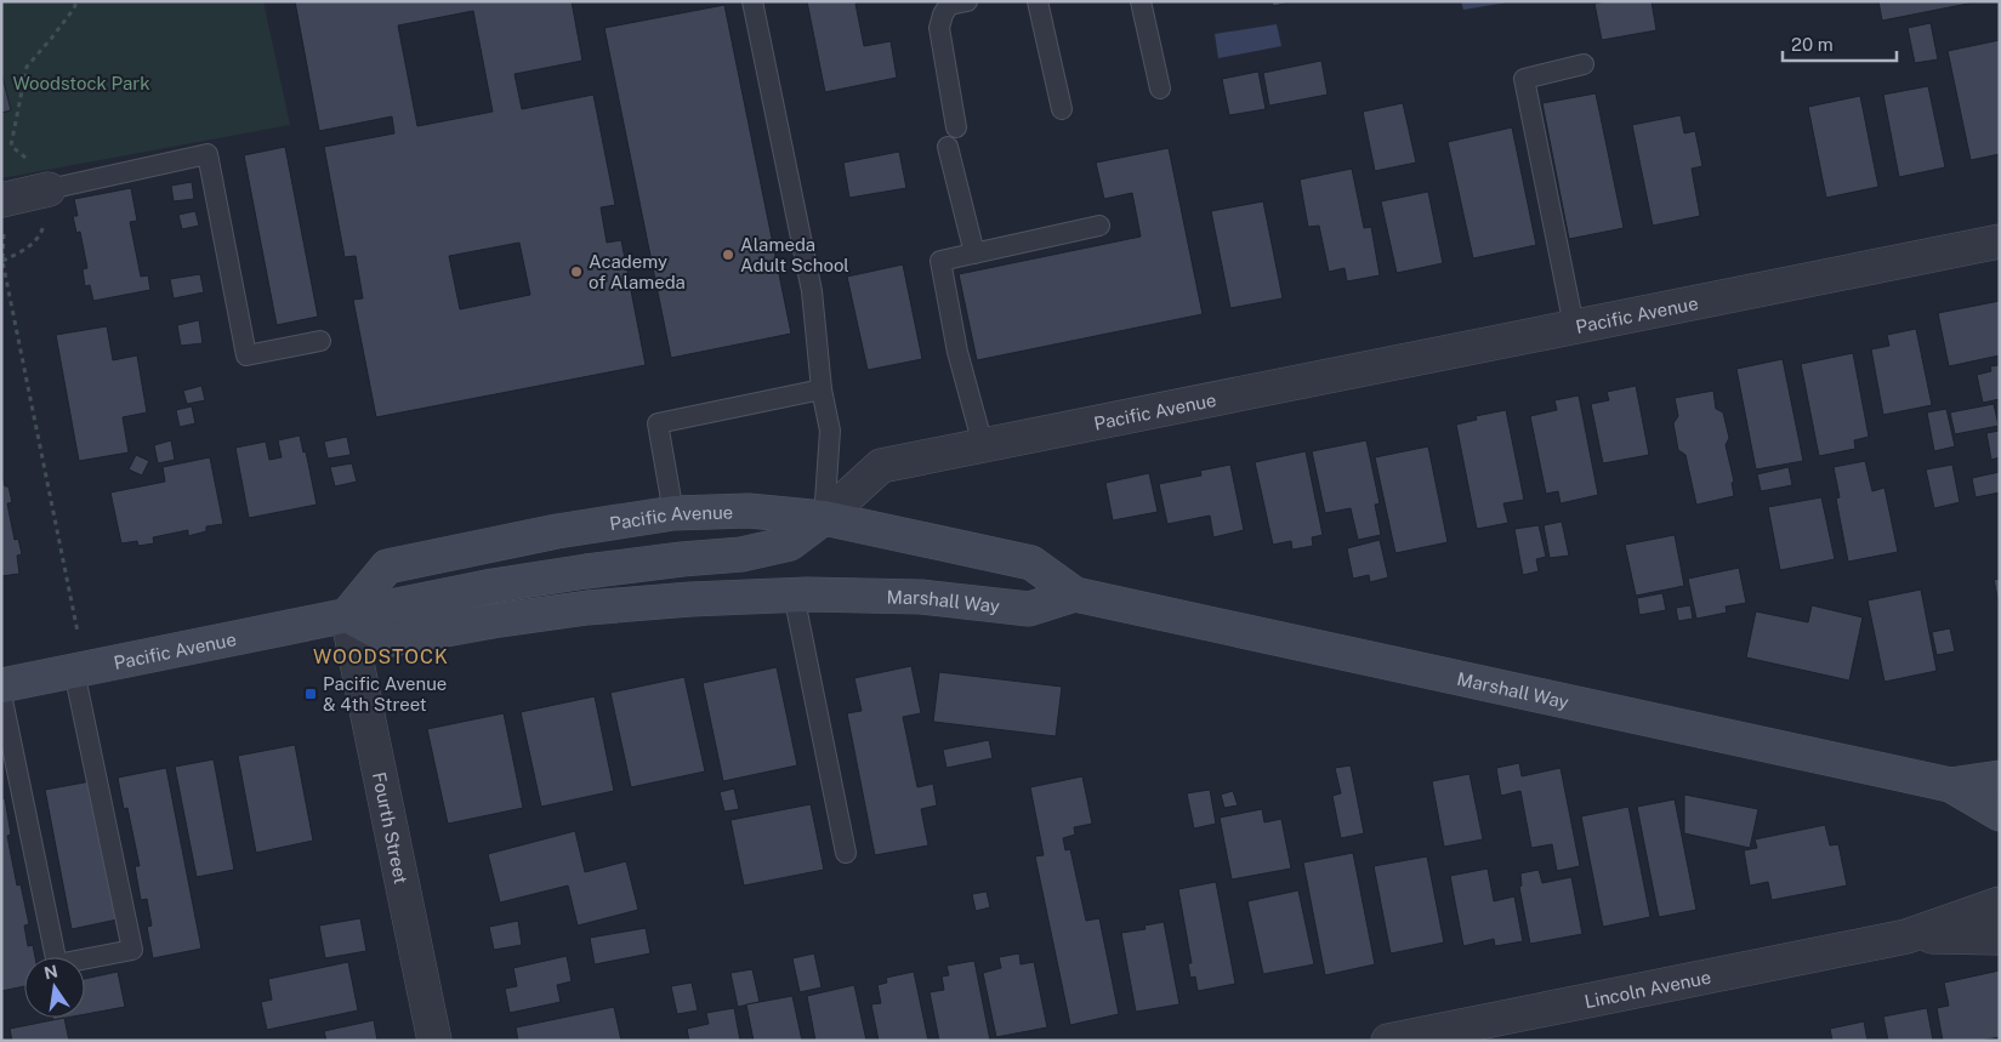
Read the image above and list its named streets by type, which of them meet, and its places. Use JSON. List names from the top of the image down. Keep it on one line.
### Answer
{"streets":{"street":["Pacific Avenue","Marshall Way","Fourth Street","Lincoln Avenue"]},"crossings":[["Pacific Avenue","Marshall Way"],["Pacific Avenue","Fourth Street"]],"districts":["WOODSTOCK"],"parks":["Woodstock Park"],"places":{"other":["Alameda Adult School","Academy of Alameda"],"transit":["Pacific Avenue & 4th Street"]},"scale_bar":"20 m","north":"top"}
